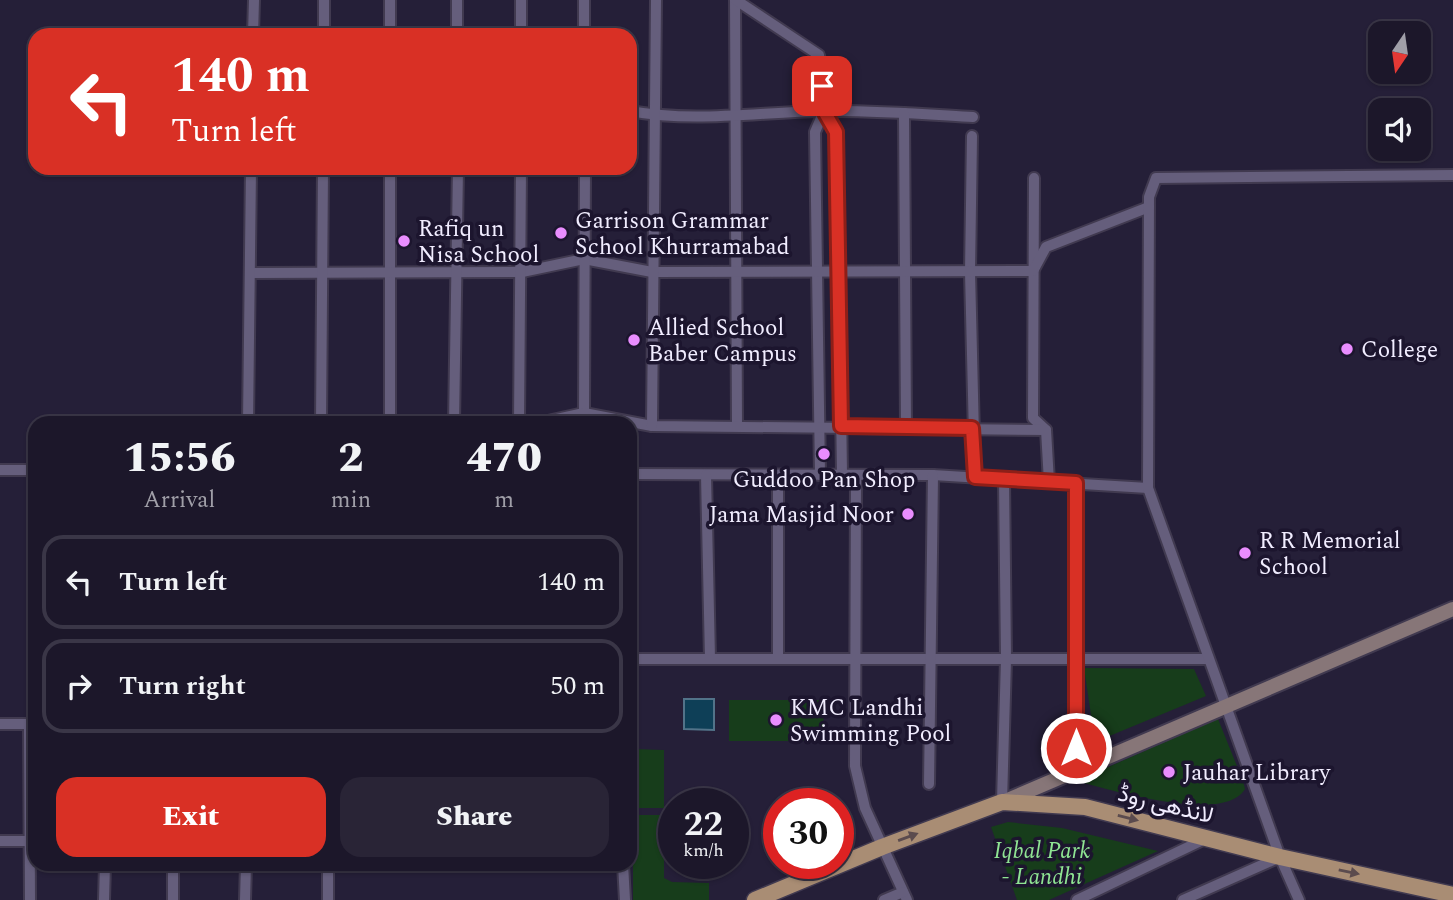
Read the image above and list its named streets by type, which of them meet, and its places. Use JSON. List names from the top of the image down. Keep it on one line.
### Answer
{"streets":{"main road":["لانڈھی روڈ"]},"one_way":["لانڈھی روڈ"],"parks":["Iqbal Park - Landhi"],"places":["Garrison Grammar School Khurramabad","Rafiq un Nisa School","Allied School Baber Campus","College","Guddoo Pan Shop","Jama Masjid Noor","R R Memorial School","KMC Landhi Swimming Pool","Jauhar Library"],"north":"bottom","page":{"turn":["140 m","Turn left"],"eta":["15:56","Arrival","2","min","470","m"],"list":[{"name":"Turn left","value":"140 m"},{"name":"Turn right","value":"50 m"}],"buttons":["Exit","Share"],"speed":"22 km/h","limit":"30"}}
